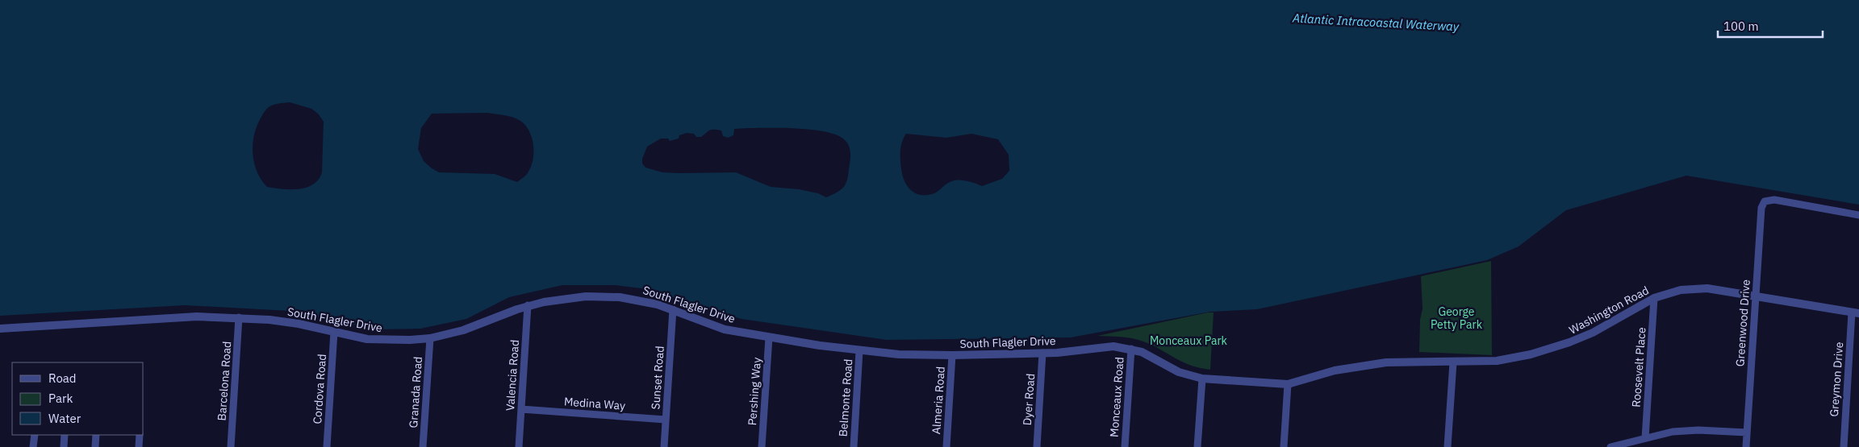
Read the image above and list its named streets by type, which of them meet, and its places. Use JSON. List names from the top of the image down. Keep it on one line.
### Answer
{"streets":{"street":["South Flagler Drive","Washington Road","Greenwood Drive","Roosevelt Place","Valencia Road","Sunset Road","Greymon Drive","Barcelona Road","Cordova Road","Pershing Way","Granada Road","Monceaux Road","Belmonte Road","Dyer Road","Almeria Road","Medina Way"]},"crossings":[["South Flagler Drive","Washington Road"],["South Flagler Drive","Valencia Road"],["South Flagler Drive","Sunset Road"],["South Flagler Drive","Barcelona Road"],["South Flagler Drive","Cordova Road"],["South Flagler Drive","Pershing Way"],["South Flagler Drive","Granada Road"],["South Flagler Drive","Monceaux Road"],["South Flagler Drive","Belmonte Road"],["South Flagler Drive","Dyer Road"],["South Flagler Drive","Almeria Road"],["Washington Road","Greenwood Drive"],["Washington Road","Roosevelt Place"],["Washington Road","Greymon Drive"],["Valencia Road","Medina Way"],["Sunset Road","Medina Way"]],"water":["Atlantic Intracoastal Waterway"],"parks":["George Petty Park","Monceaux Park"],"legend":["Road","Park","Water"],"scale_bar":"100 m"}
